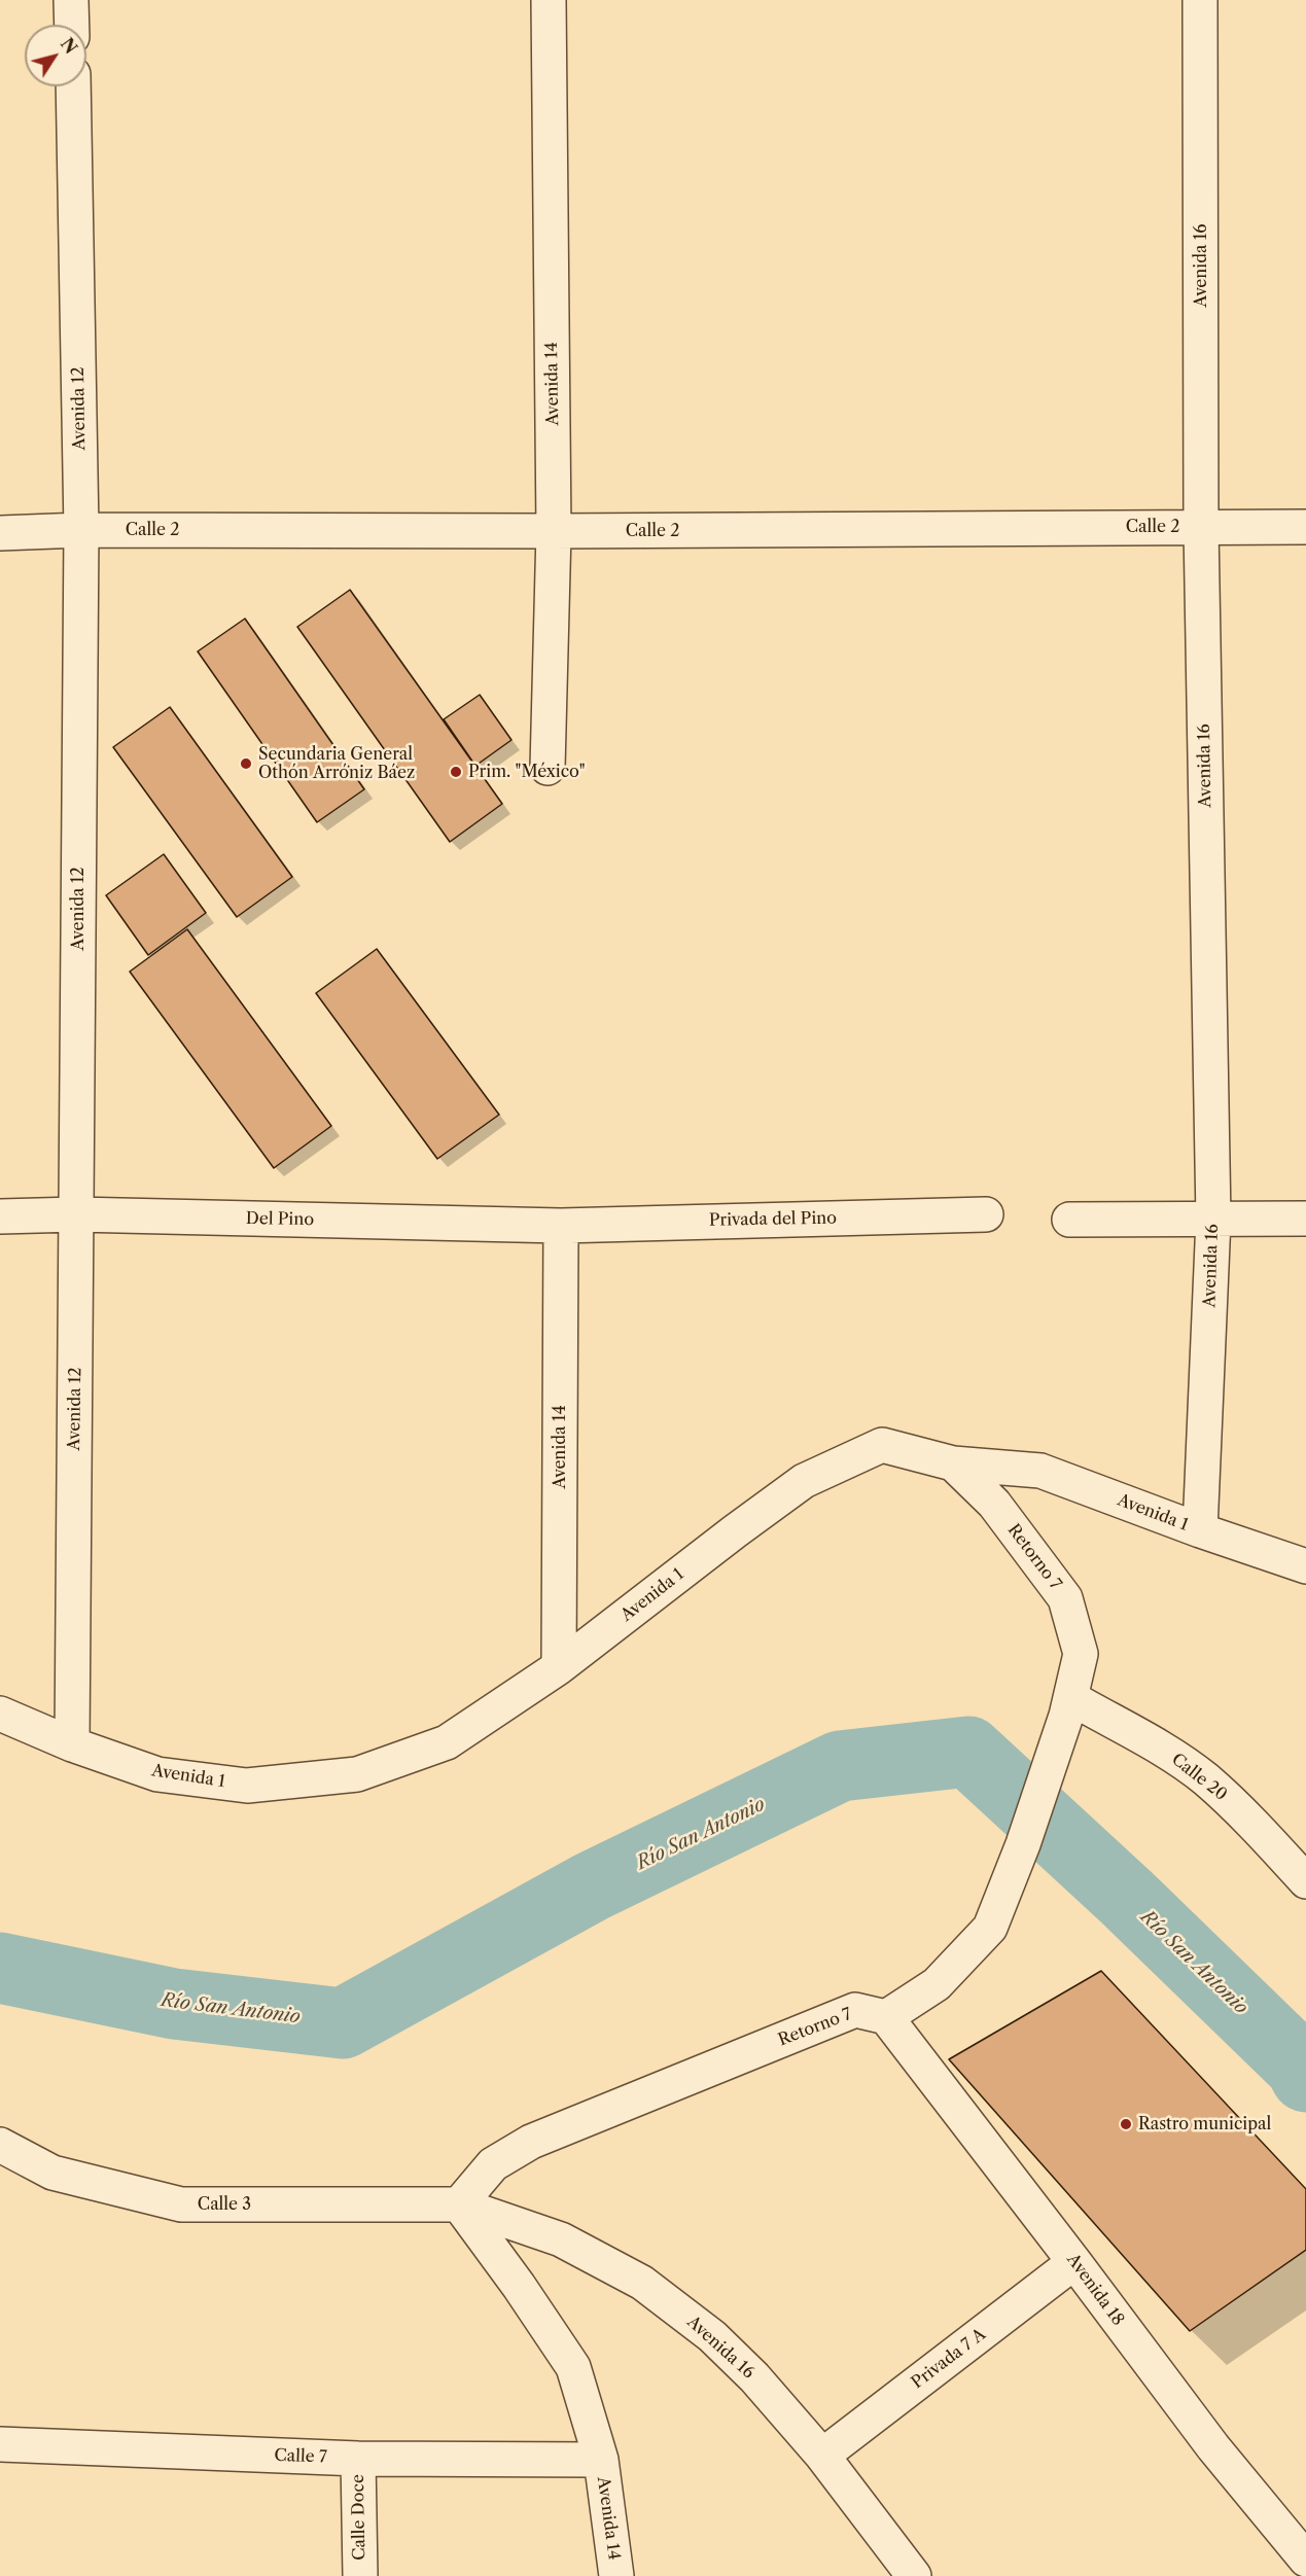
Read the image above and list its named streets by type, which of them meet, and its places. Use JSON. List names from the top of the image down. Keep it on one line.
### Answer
{"streets":{"street":["Avenida 16","Avenida 14","Avenida 12","Calle 2","Del Pino","Privada del Pino","Avenida 1","Retorno 7","Calle 20","Calle 3","Avenida 18","Privada 7 A","Calle 7","Calle Doce"]},"crossings":[["Avenida 16","Calle 2"],["Avenida 16","Avenida 1"],["Avenida 16","Retorno 7"],["Avenida 16","Calle 3"],["Avenida 16","Privada 7 A"],["Avenida 14","Calle 2"],["Avenida 14","Del Pino"],["Avenida 14","Privada del Pino"],["Avenida 14","Avenida 1"],["Avenida 14","Calle 7"],["Avenida 12","Calle 2"],["Avenida 12","Del Pino"],["Avenida 12","Avenida 1"],["Del Pino","Privada del Pino"],["Avenida 1","Retorno 7"],["Retorno 7","Calle 20"],["Retorno 7","Calle 3"],["Retorno 7","Avenida 18"],["Avenida 18","Privada 7 A"],["Calle 7","Calle Doce"]],"water":["Río San Antonio"],"places":["Secundaria General Othón Arróniz Báez","Prim. \"México\"","Rastro municipal"],"north":"top right"}
